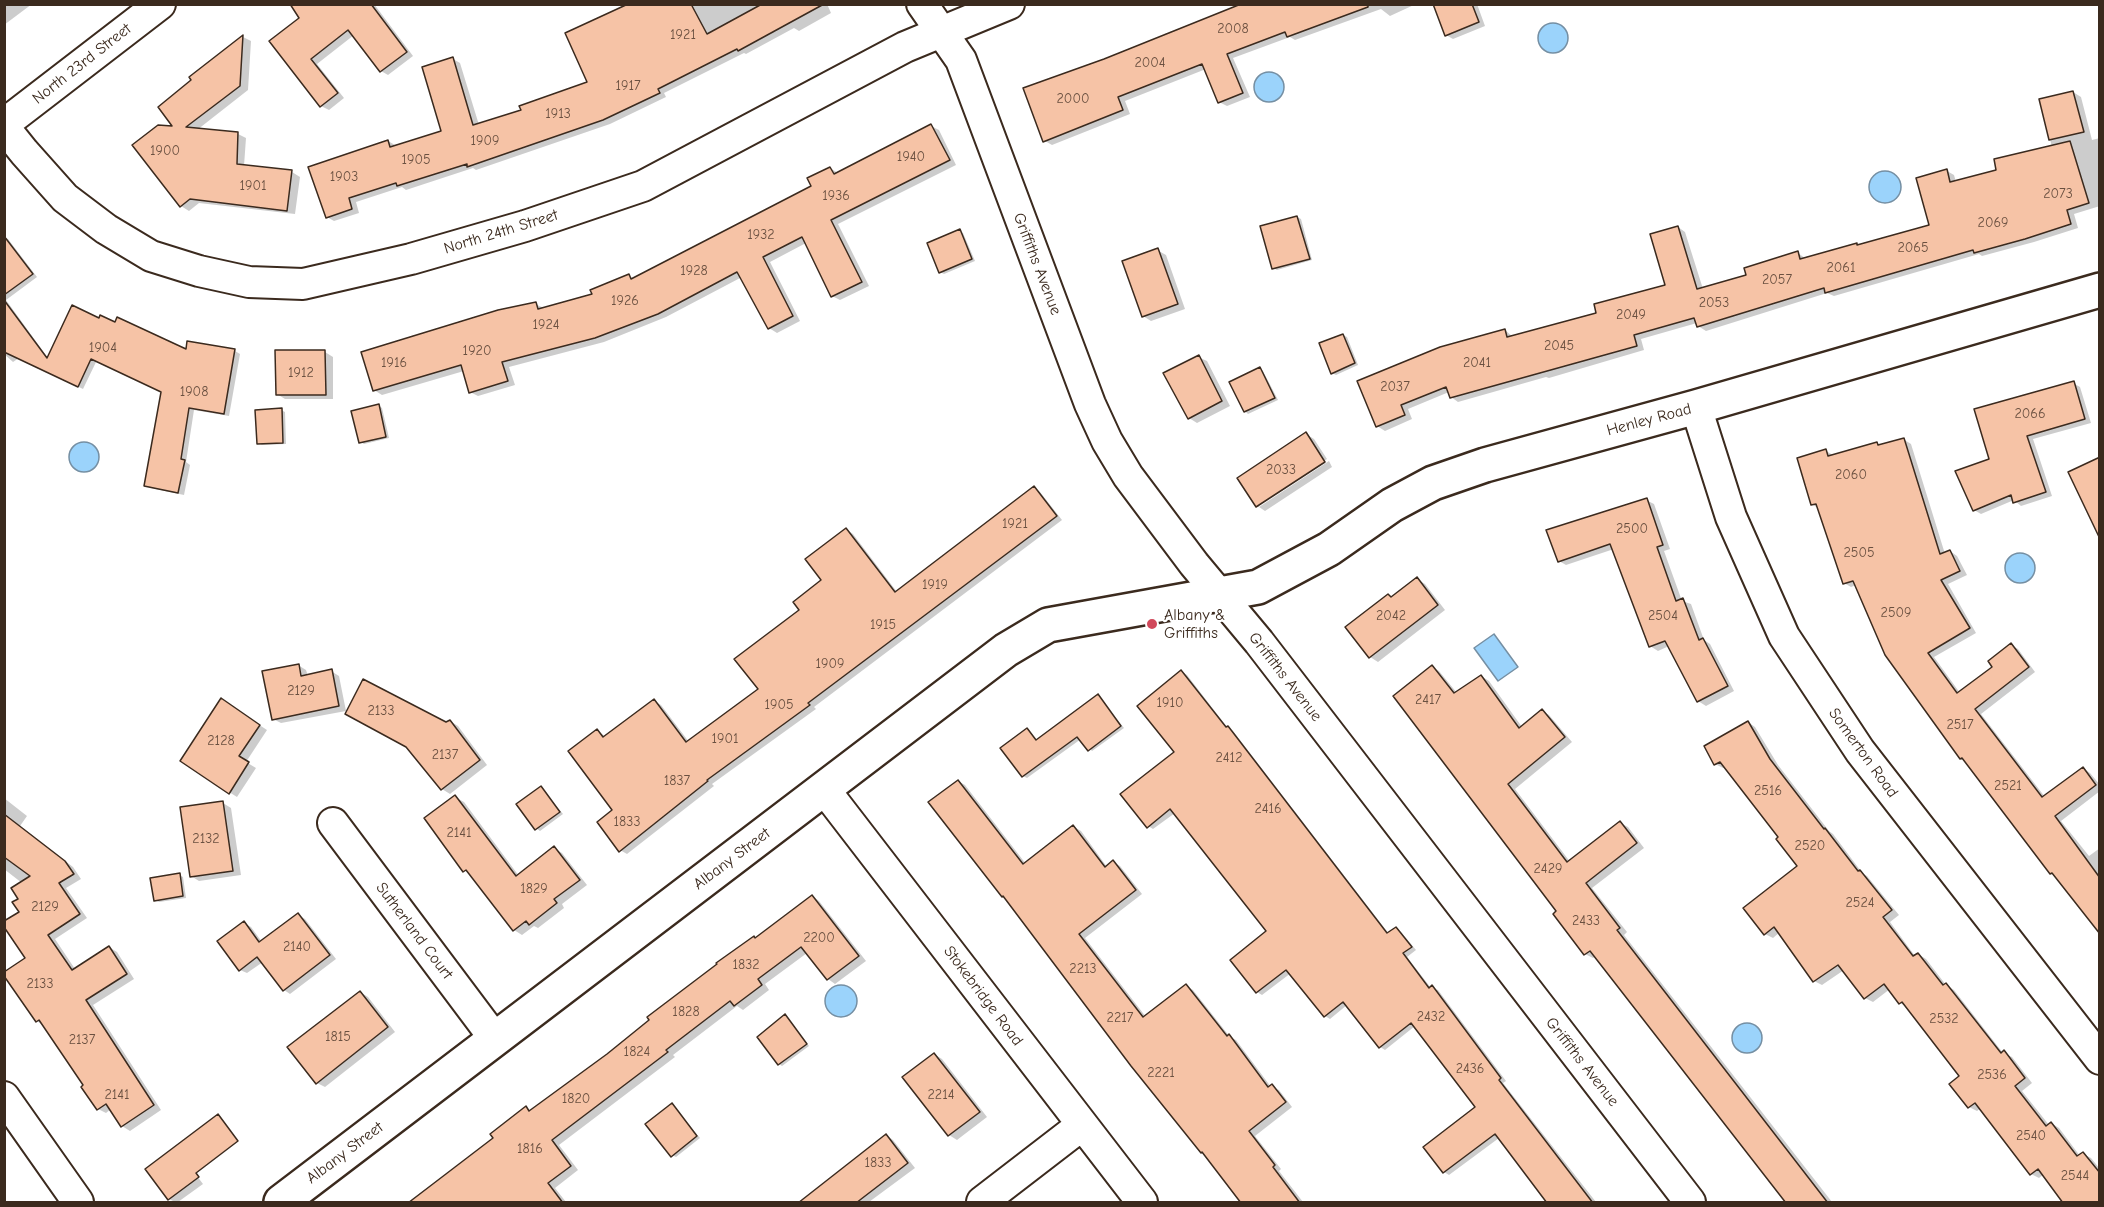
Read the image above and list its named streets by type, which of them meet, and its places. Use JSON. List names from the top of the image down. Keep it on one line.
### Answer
{"streets":{"street":["North 23rd Street","North 24th Street","Griffiths Avenue","Henley Road","Somerton Road","Albany Street","Sutherland Court","Stokebridge Road"]},"crossings":[["North 23rd Street","North 24th Street"],["North 24th Street","Griffiths Avenue"],["Griffiths Avenue","Henley Road"],["Griffiths Avenue","Albany Street"],["Henley Road","Somerton Road"],["Henley Road","Albany Street"],["Albany Street","Sutherland Court"],["Albany Street","Stokebridge Road"]],"places":["Albany & Griffiths"],"house_numbers":["2008","1921","2004","1917","2000","1913","1909","1900","1940","1905","1903","1901","2073","1936","2069","1932","2065","2061","1928","2057","1926","2053","2049","1924","2045","1904","1920","1916","2041","1912","2037","1908","2066","2033","2060","1921","2500","2505","1919","2509","2042","2504","1915","1909","2129","2417","1910","1905","2133","2517","1901","2128","2137","2412","1837","2521","2516","2416","1833","2141","2132","2520","2429","1829","2524","2129","2433","2200","2140","1832","2213","2133","1828","2432","2217","2532","1815","2137","1824","2436","2221","2536","2141","2214","1820","2540","1816","1833","2544"]}
